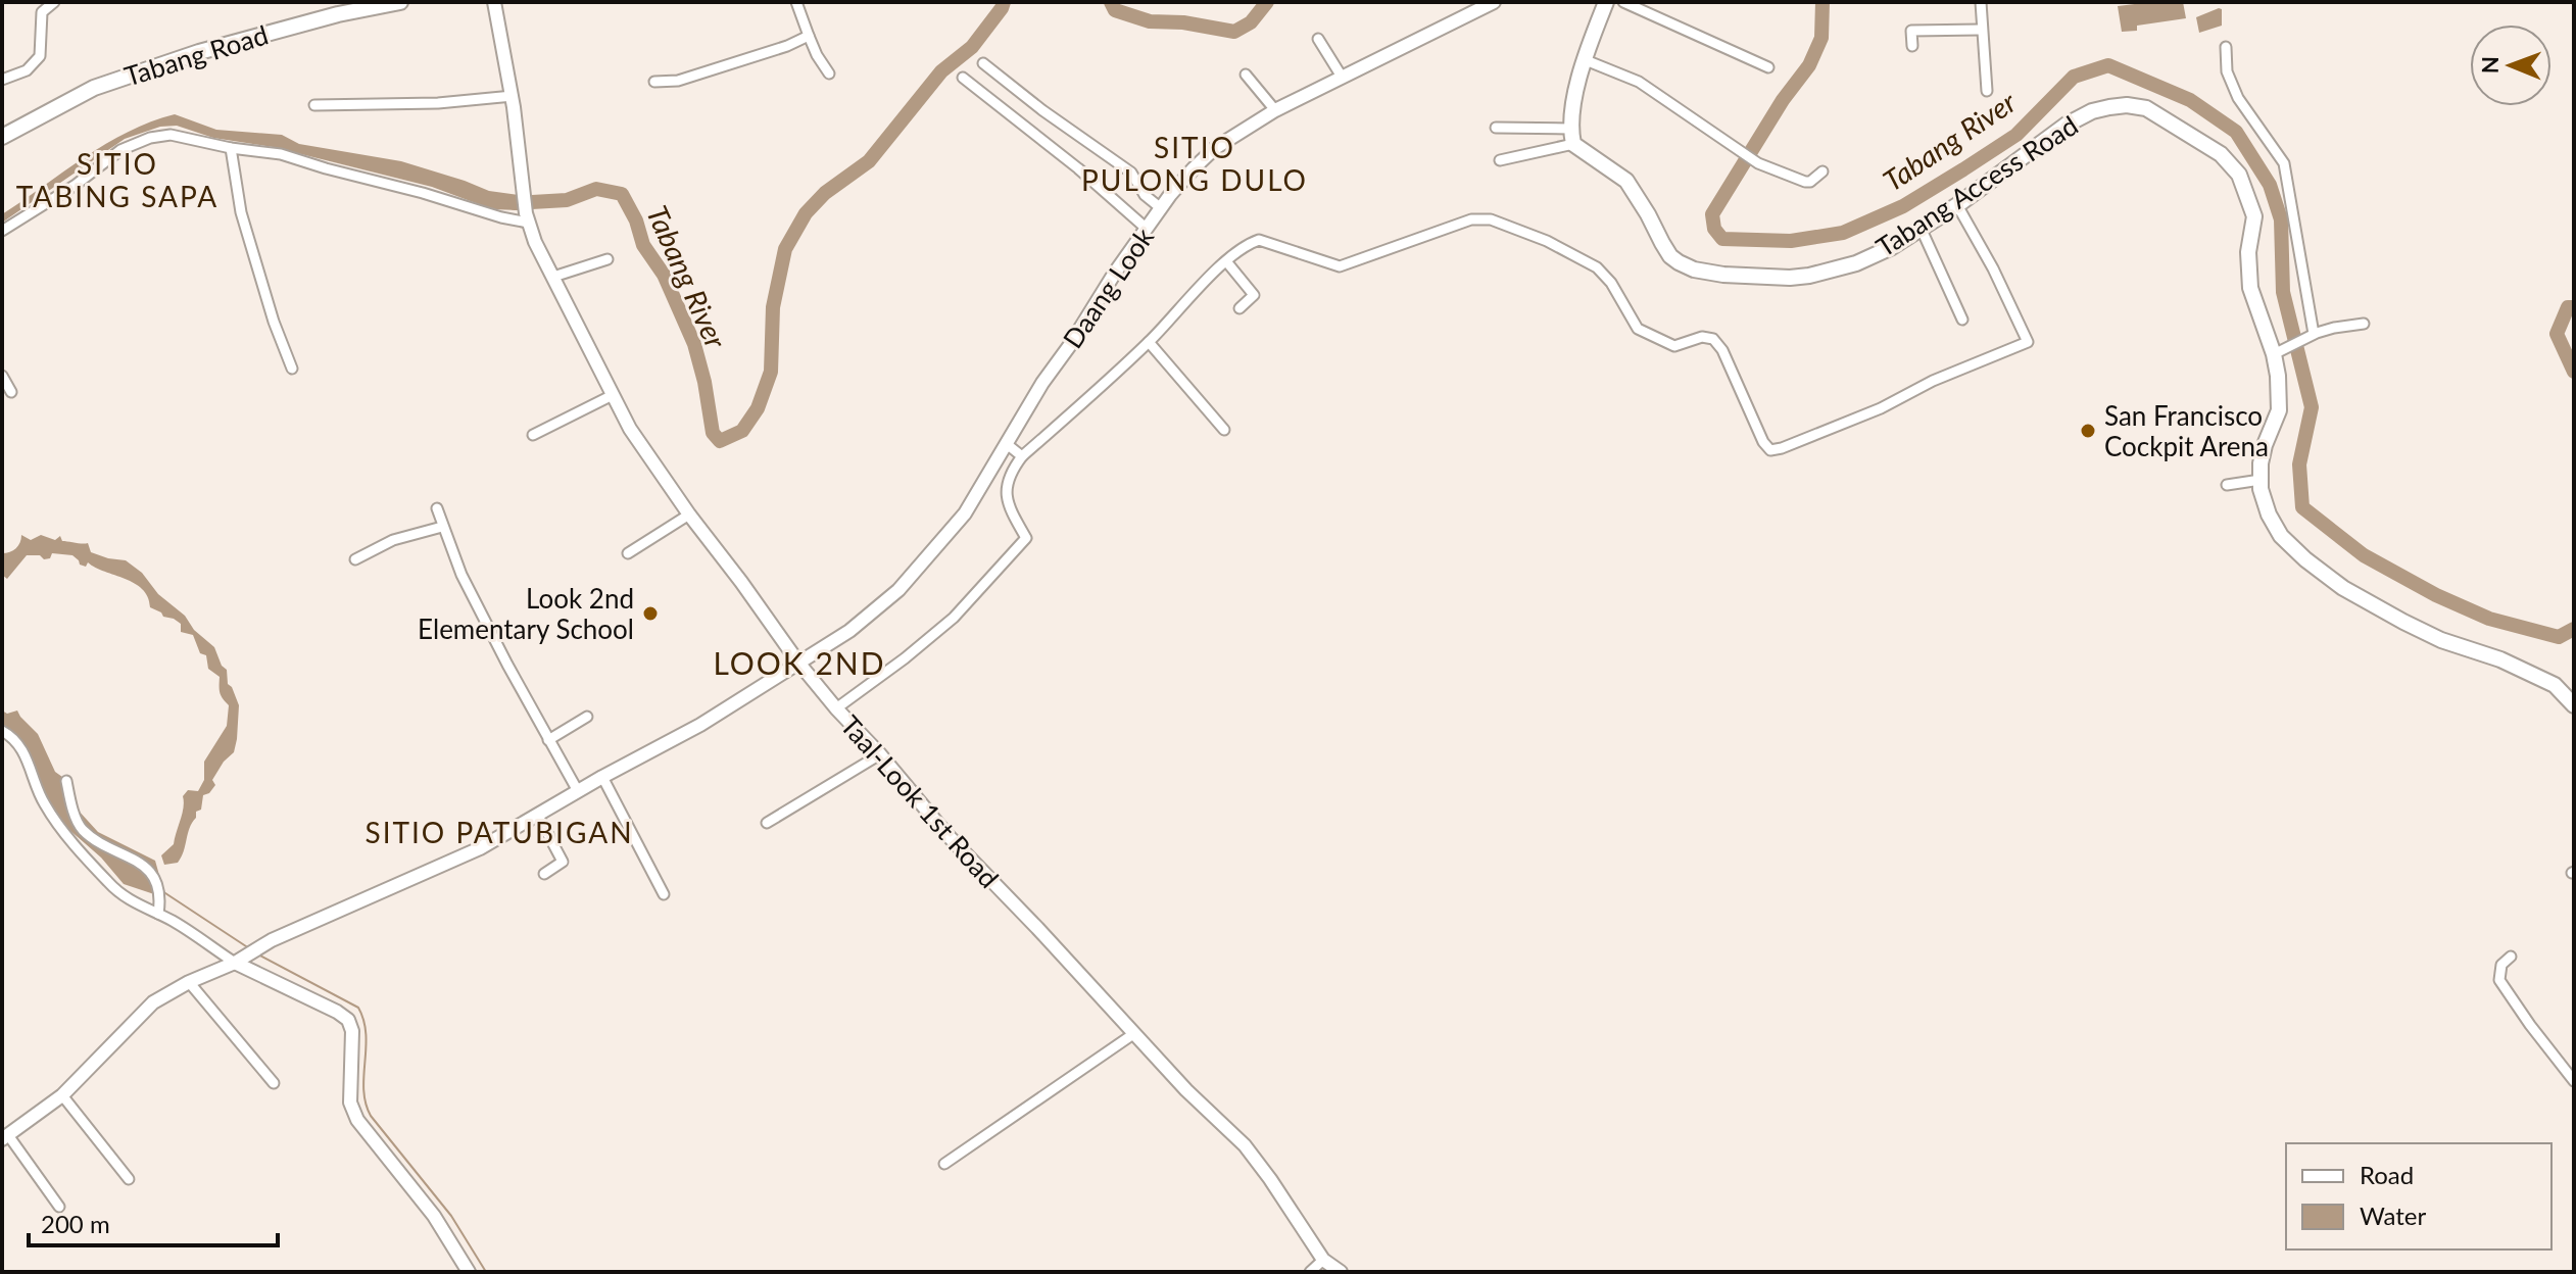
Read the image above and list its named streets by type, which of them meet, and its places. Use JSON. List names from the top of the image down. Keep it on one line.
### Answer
{"streets":{"main road":["Tabang Road","Tabang Access Road"],"street":["Daang Look","Taal-Look 1st Road"]},"crossings":[["Daang Look","Taal-Look 1st Road"]],"districts":["SITIO PULONG DULO","SITIO TABING SAPA","LOOK 2ND","SITIO PATUBIGAN"],"water":["Tabang River"],"places":["San Francisco Cockpit Arena","Look 2nd Elementary School"],"legend":["Road","Water"],"scale_bar":"200 m","north":"left"}
